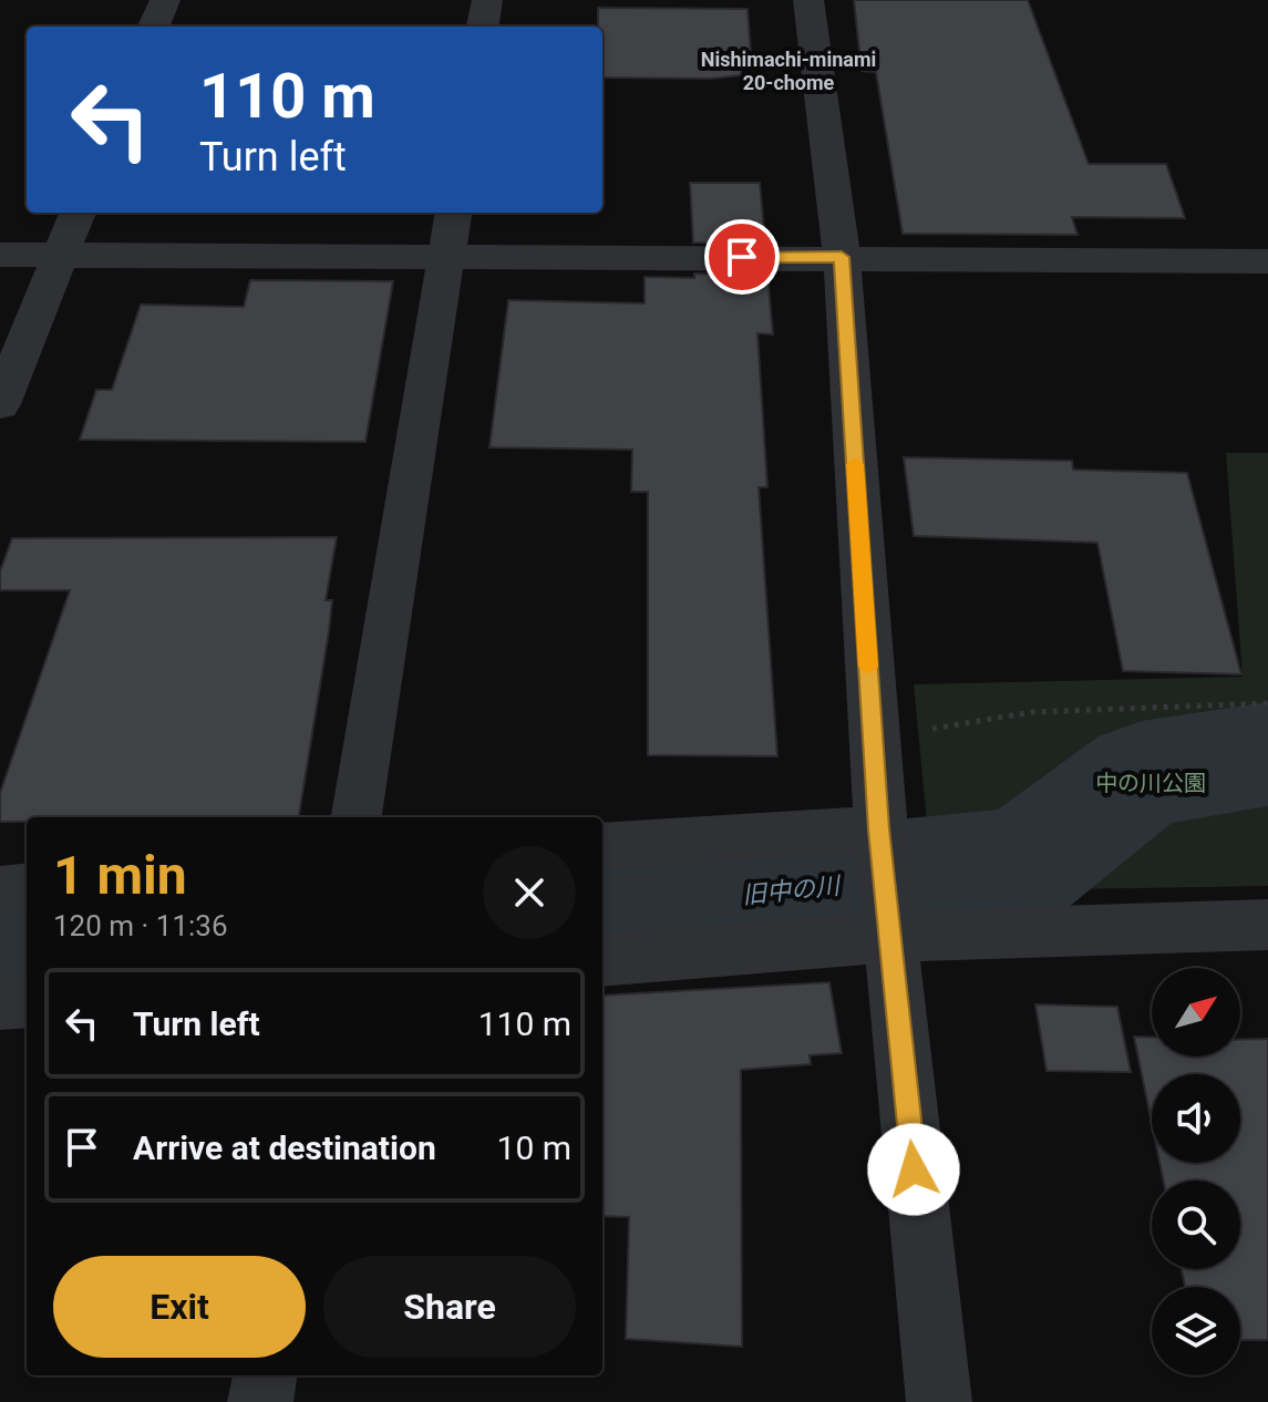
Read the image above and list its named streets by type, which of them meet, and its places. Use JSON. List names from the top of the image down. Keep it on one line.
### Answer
{"districts":["Nishimachi-minami 20-chome"],"water":["旧中の川"],"parks":["中の川公園"],"north":"top right","page":{"turn":["110 m","Turn left"],"heading":["1 min","120 m · 11:36"],"list":[{"name":"Turn left","value":"110 m"},{"name":"Arrive at destination","value":"10 m"}],"buttons":["Exit","Share"]}}
